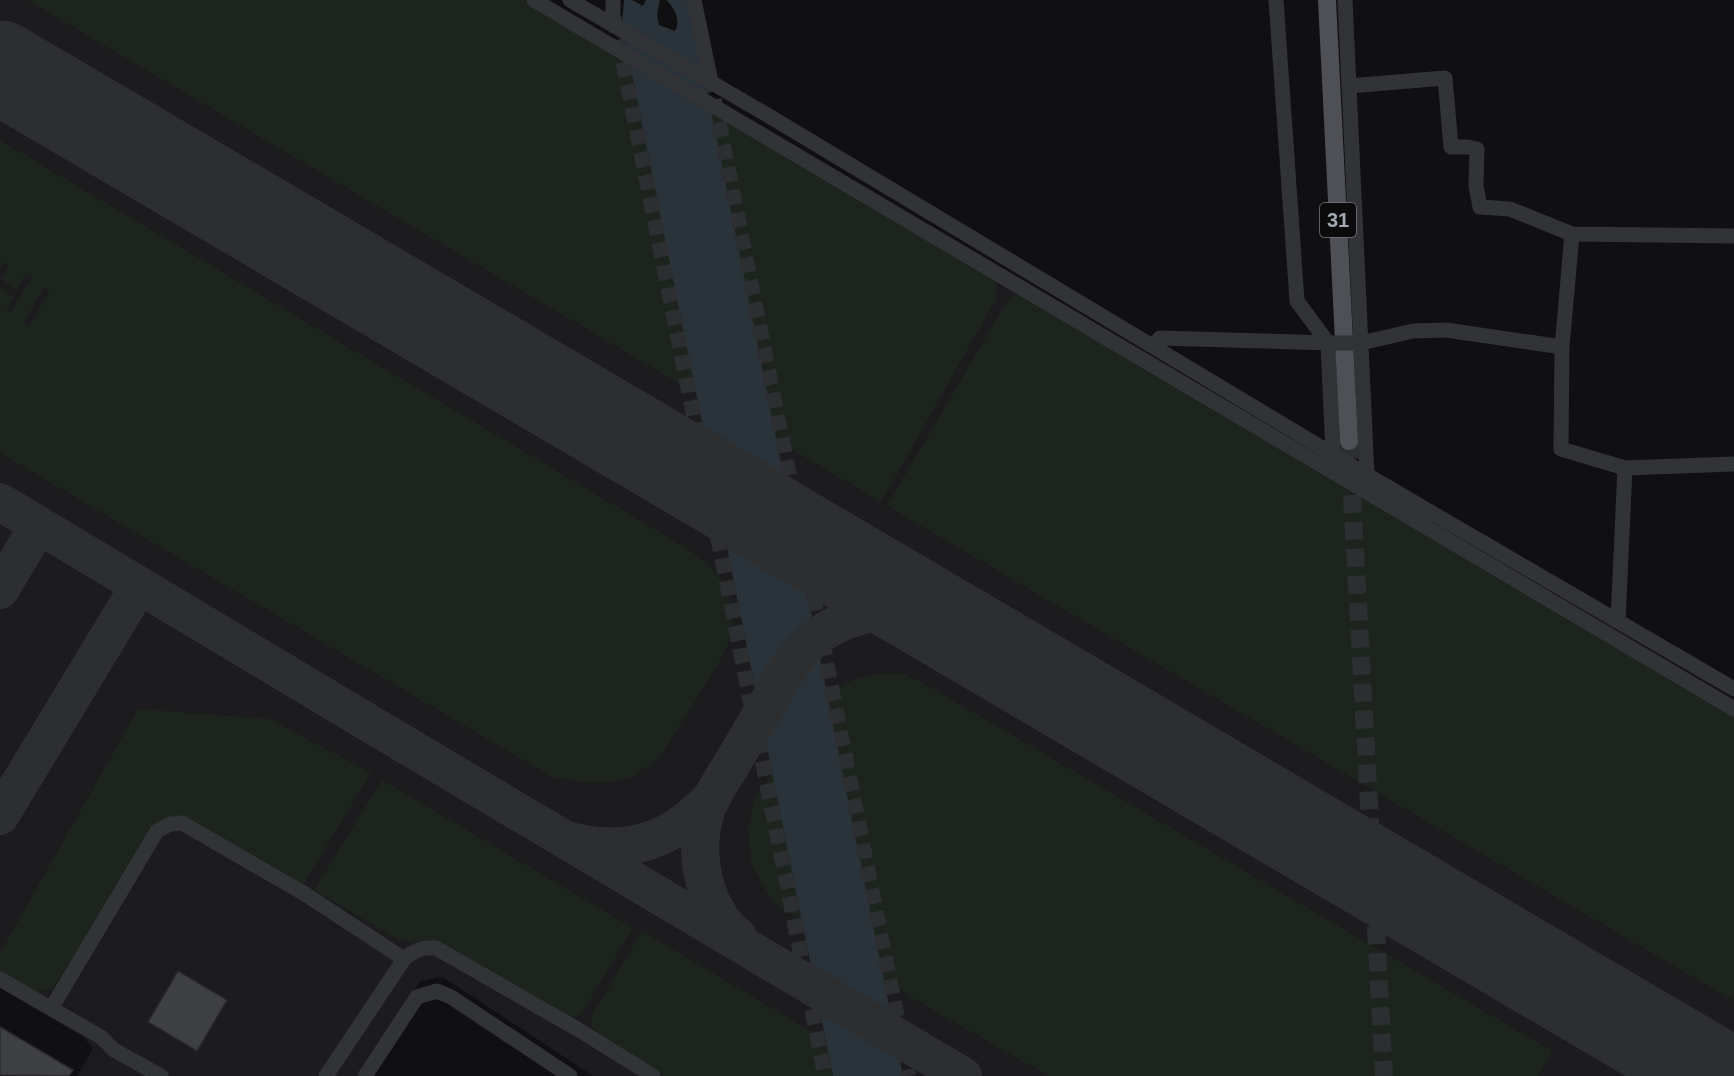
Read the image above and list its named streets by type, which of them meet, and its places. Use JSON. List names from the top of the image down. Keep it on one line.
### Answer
{"streets":{"main road":["31"]}}
